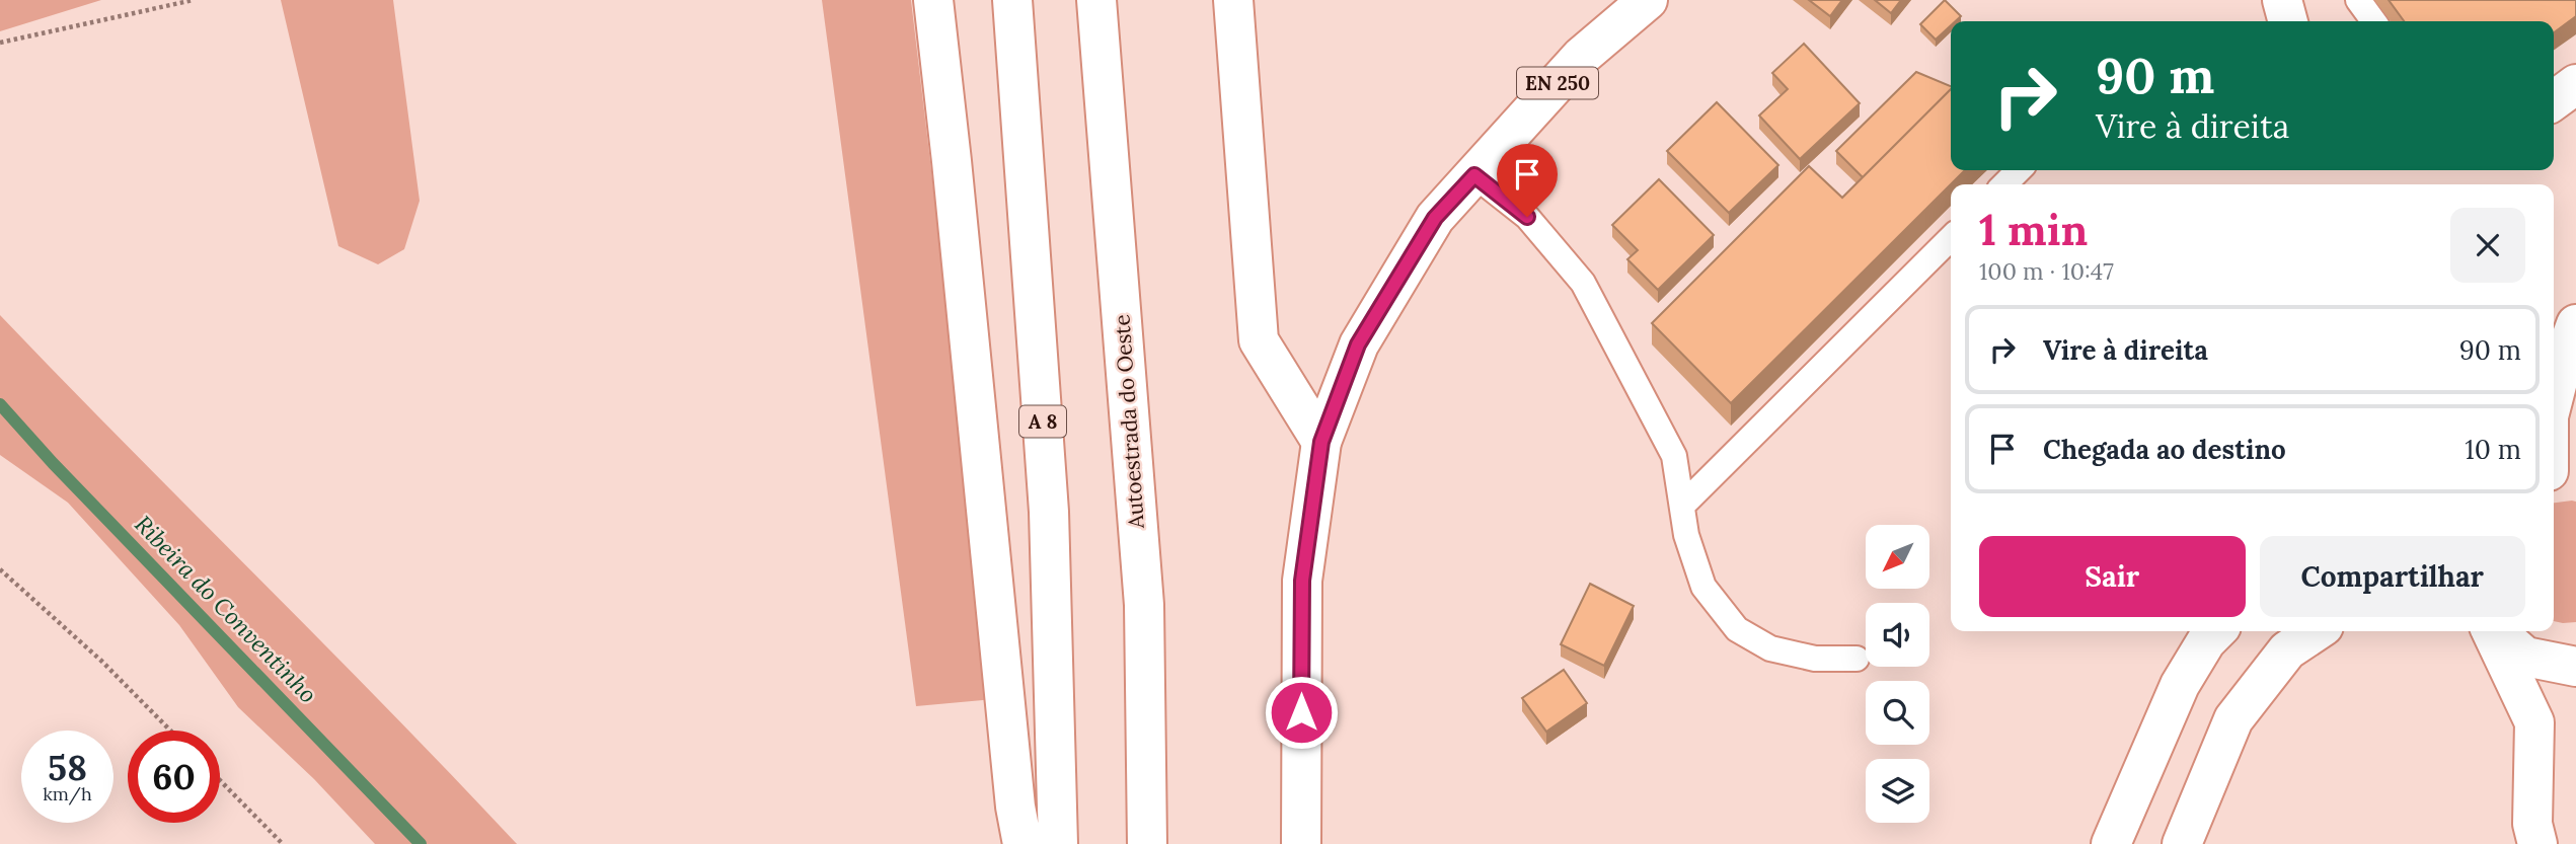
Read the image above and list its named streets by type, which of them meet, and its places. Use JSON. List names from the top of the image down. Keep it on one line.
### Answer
{"streets":{"main road":["EN 250","A 8","Autoestrada do Oeste"]},"water":["Ribeira do Conventinho"],"north":"bottom left","page":{"turn":["90 m","Vire à direita"],"heading":["1 min","100 m · 10:47"],"list":[{"name":"Vire à direita","value":"90 m"},{"name":"Chegada ao destino","value":"10 m"}],"buttons":["Sair","Compartilhar"],"speed":"58 km/h","limit":"60"}}
